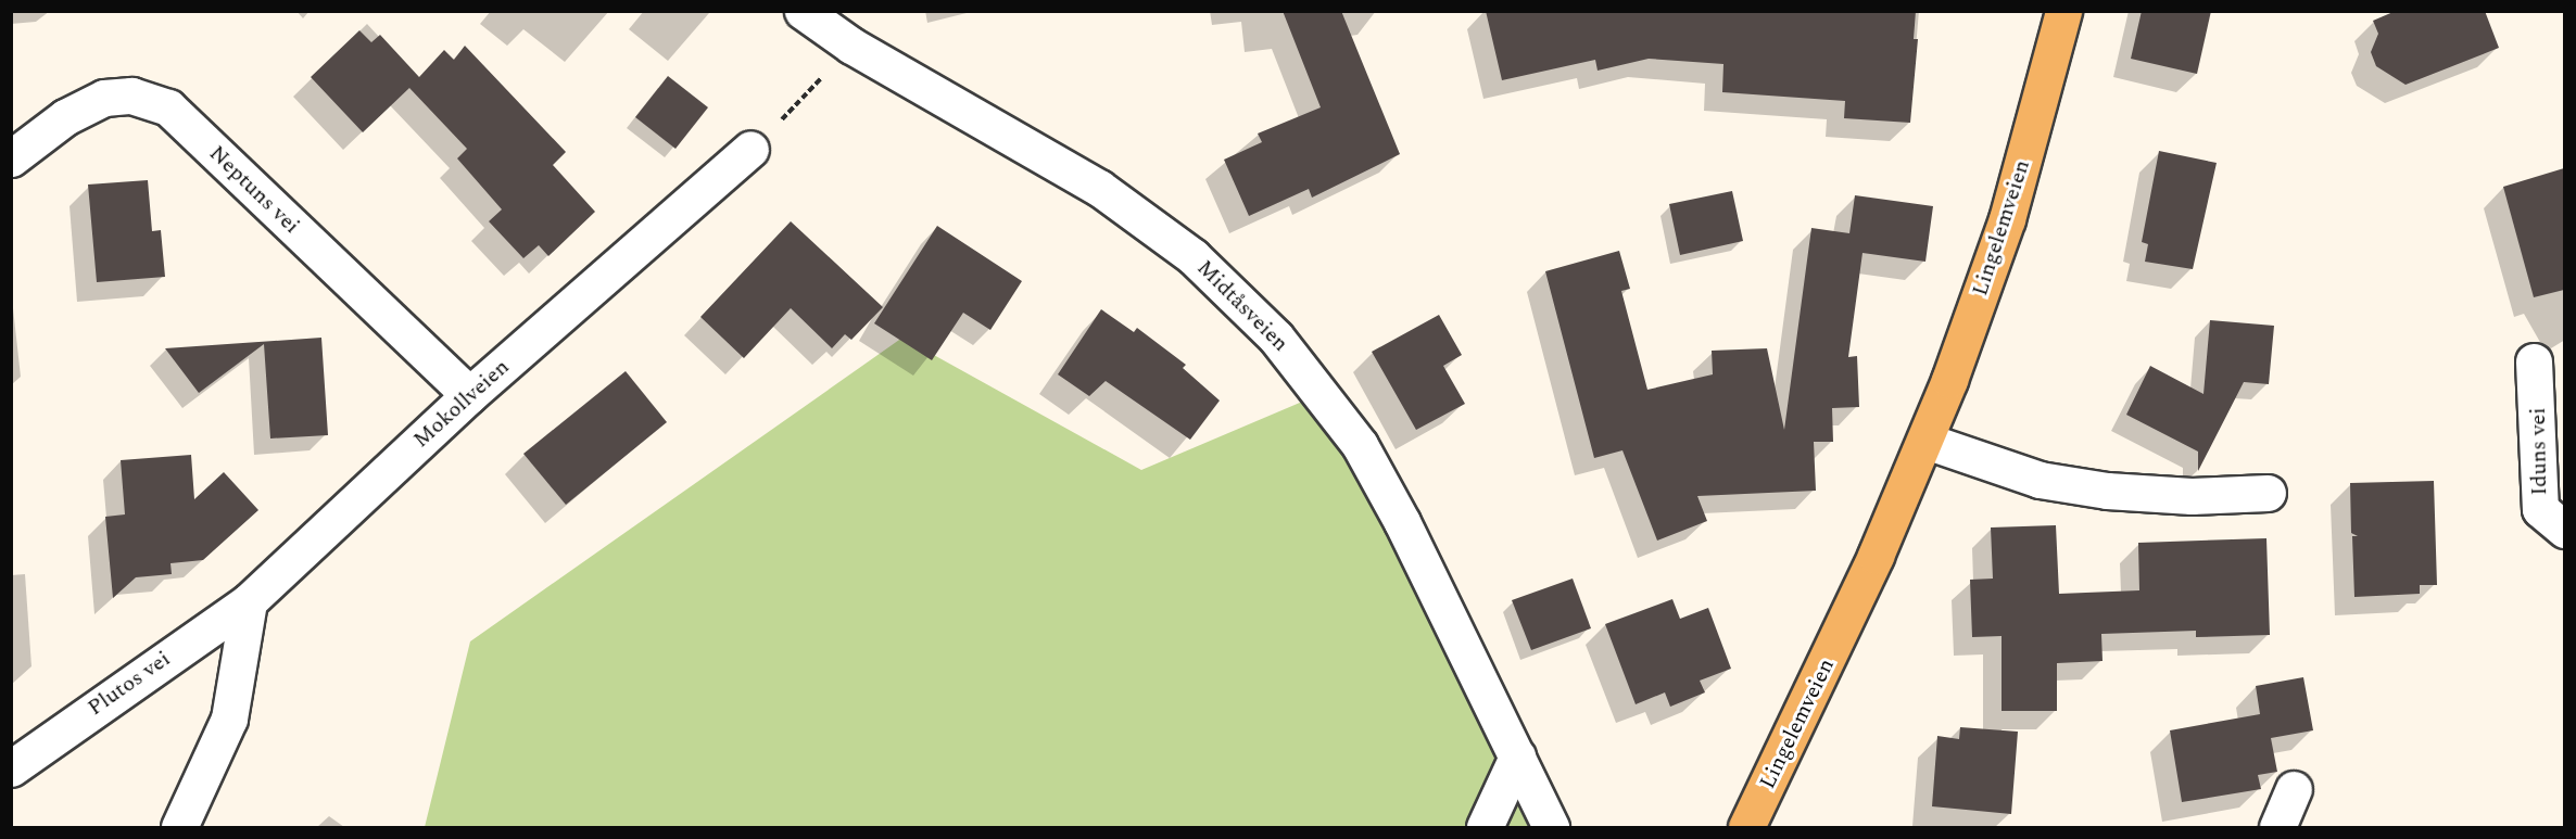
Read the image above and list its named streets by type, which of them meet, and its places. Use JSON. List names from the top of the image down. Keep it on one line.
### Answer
{"streets":{"main road":["Lingelemveien"],"street":["Neptuns vei","Midtåsveien","Mokollveien","Iduns vei","Plutos vei"]},"crossings":[["Neptuns vei","Mokollveien"],["Mokollveien","Plutos vei"]]}
